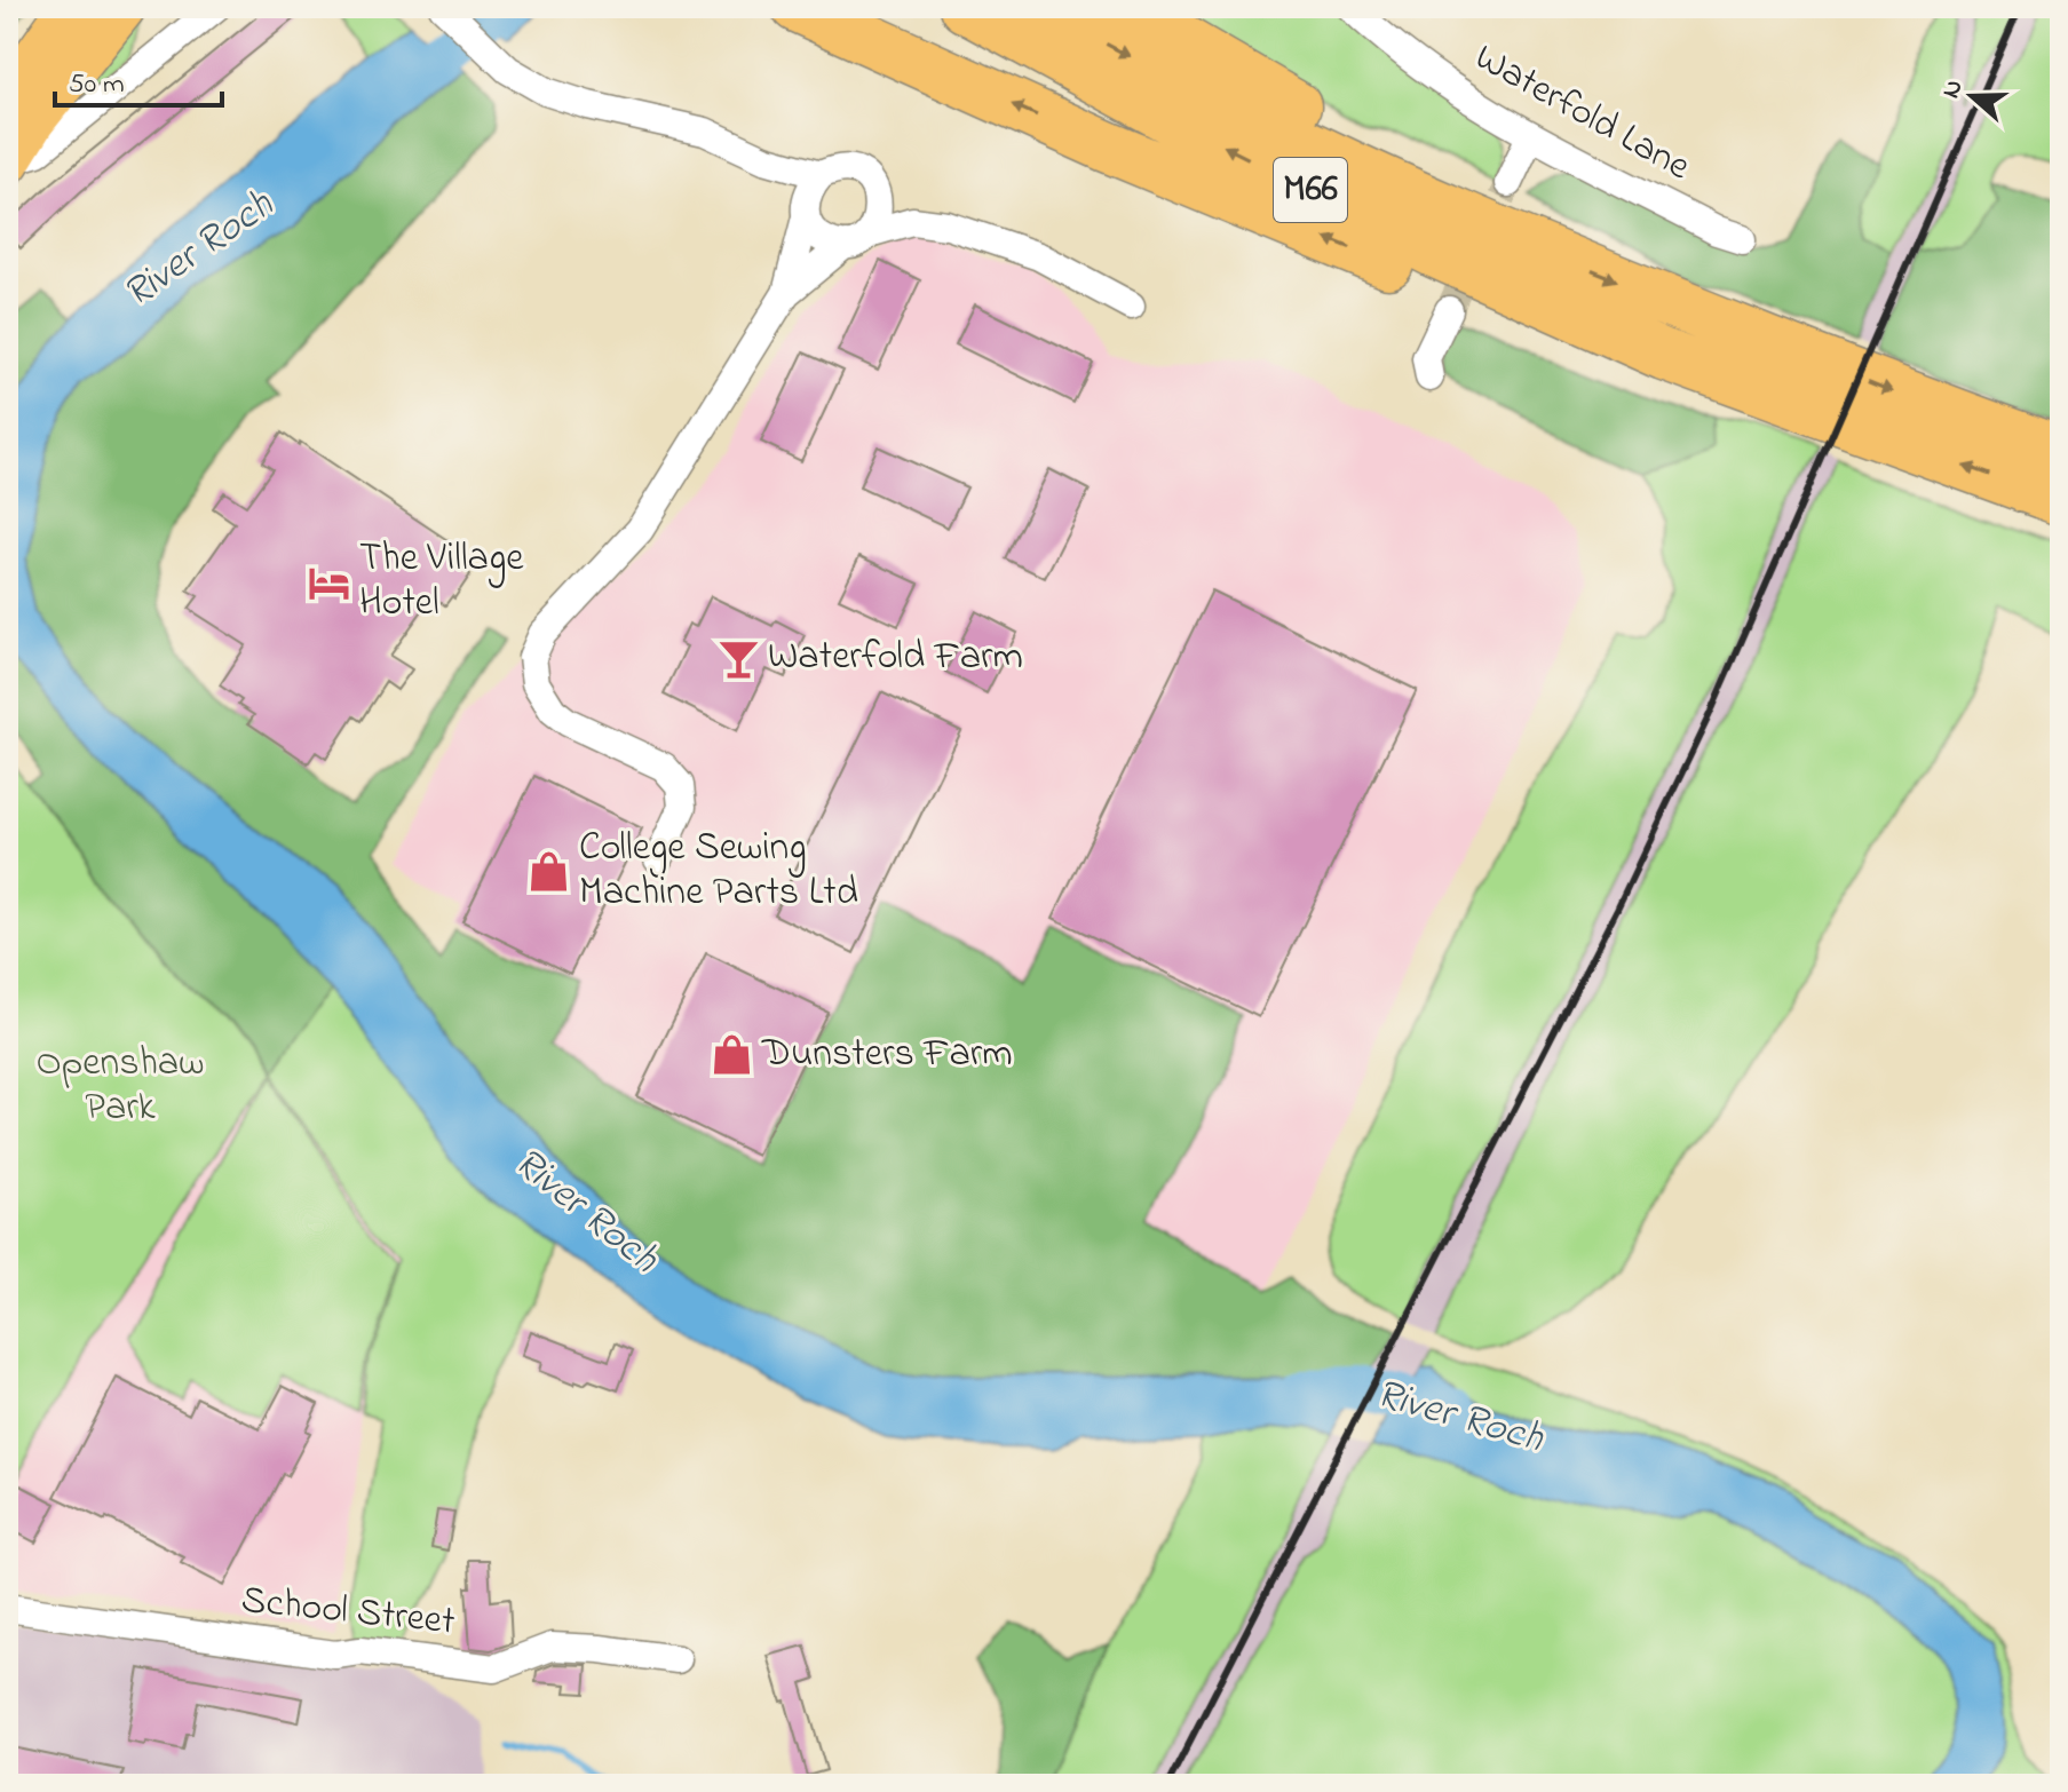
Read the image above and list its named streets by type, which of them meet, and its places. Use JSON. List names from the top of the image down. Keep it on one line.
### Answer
{"streets":{"highway":["M66"],"street":["Waterfold Lane","School Street"]},"water":["River Roch"],"parks":["Openshaw Park"],"places":{"hotel":["The Village Hotel"],"bar":["Waterfold Farm"],"shop":["College Sewing Machine Parts Ltd","Dunsters Farm"]},"scale_bar":"50 m","north":"left"}
